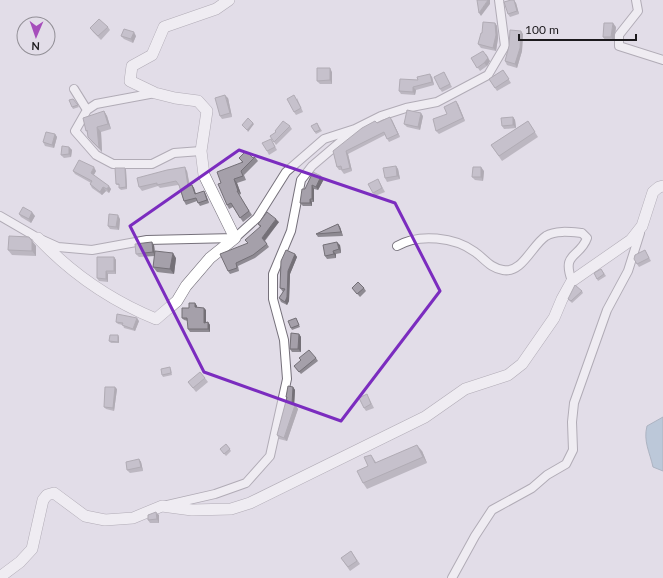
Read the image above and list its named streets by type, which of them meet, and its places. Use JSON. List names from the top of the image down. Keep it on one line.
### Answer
{"scale_bar":"100 m","north":"bottom"}
